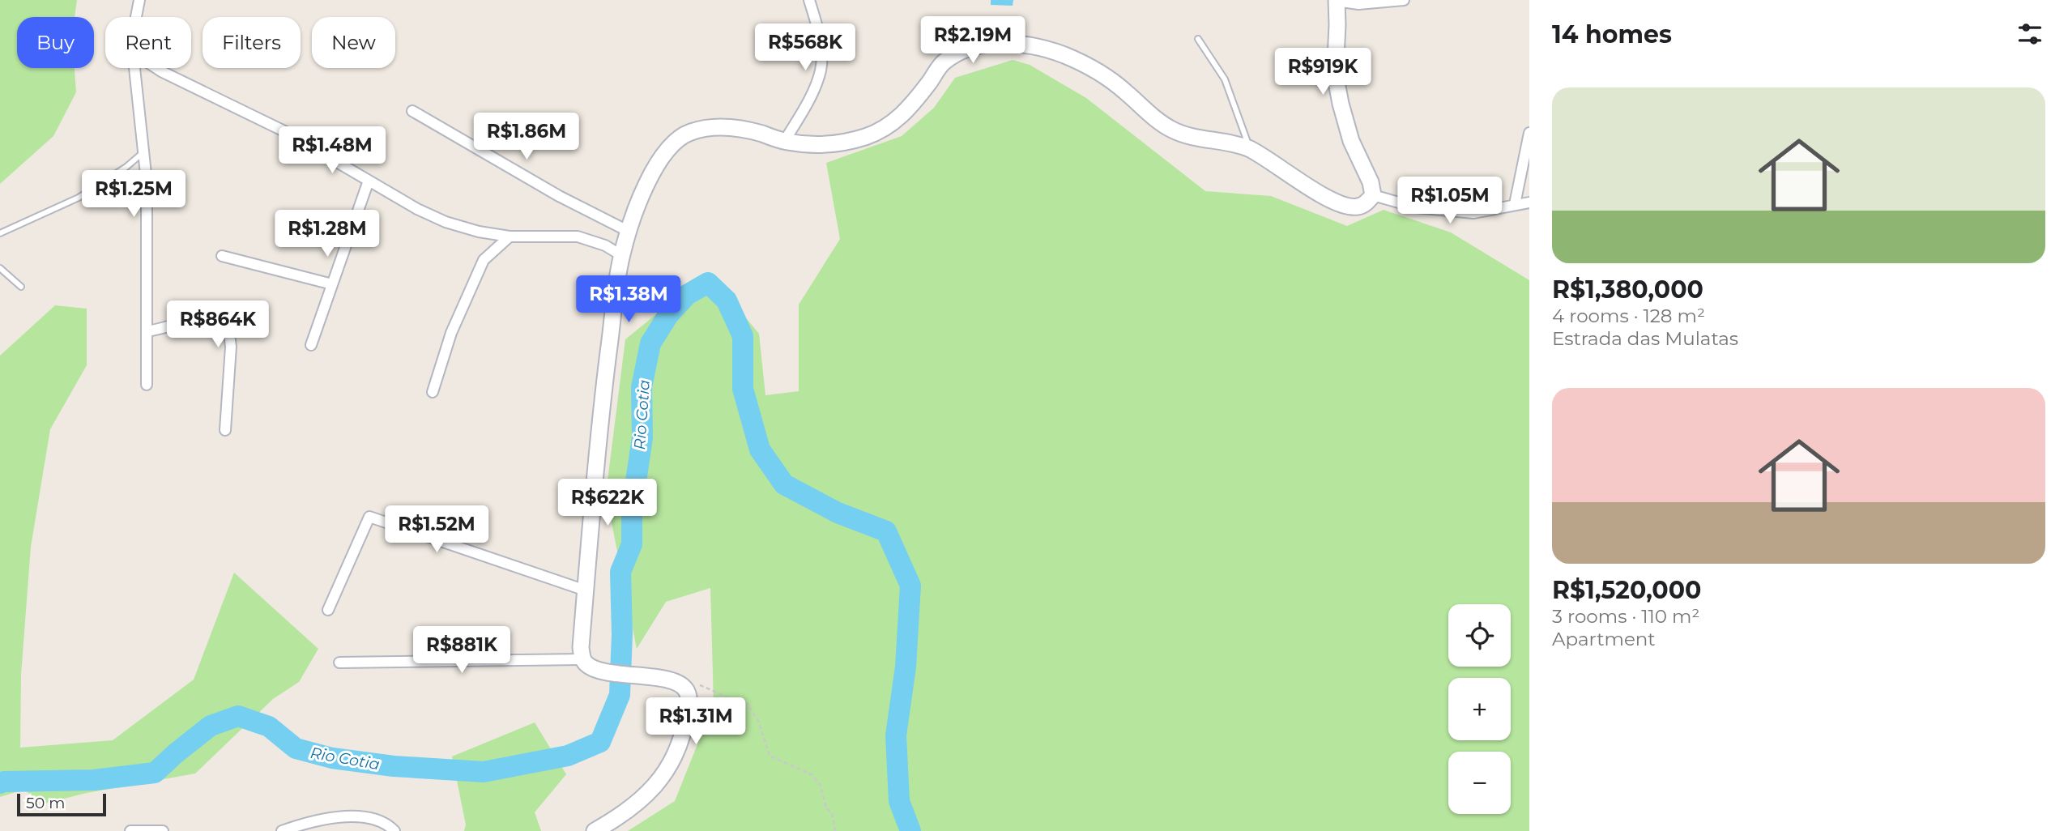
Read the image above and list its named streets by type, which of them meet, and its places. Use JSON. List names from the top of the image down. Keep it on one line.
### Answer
{"water":["Rio Cotia"],"scale_bar":"50 m","page":{"heading":"14 homes","price":["R$2.19M","R$568K","R$919K","R$1.86M","R$1.48M","R$1.25M","R$1.05M","R$1.28M","R$1.38M","R$864K","R$622K","R$1.52M","R$881K","R$1.31M"],"chip":["Buy","Rent","Filters","New"],"list":[{"name":"R$1,380,000","note":"4 rooms · 128 m² · Estrada das Mulatas"},{"name":"R$1,520,000","note":"3 rooms · 110 m² · Apartment"}],"map_buttons":["+","−"],"scale":"50 m"}}
